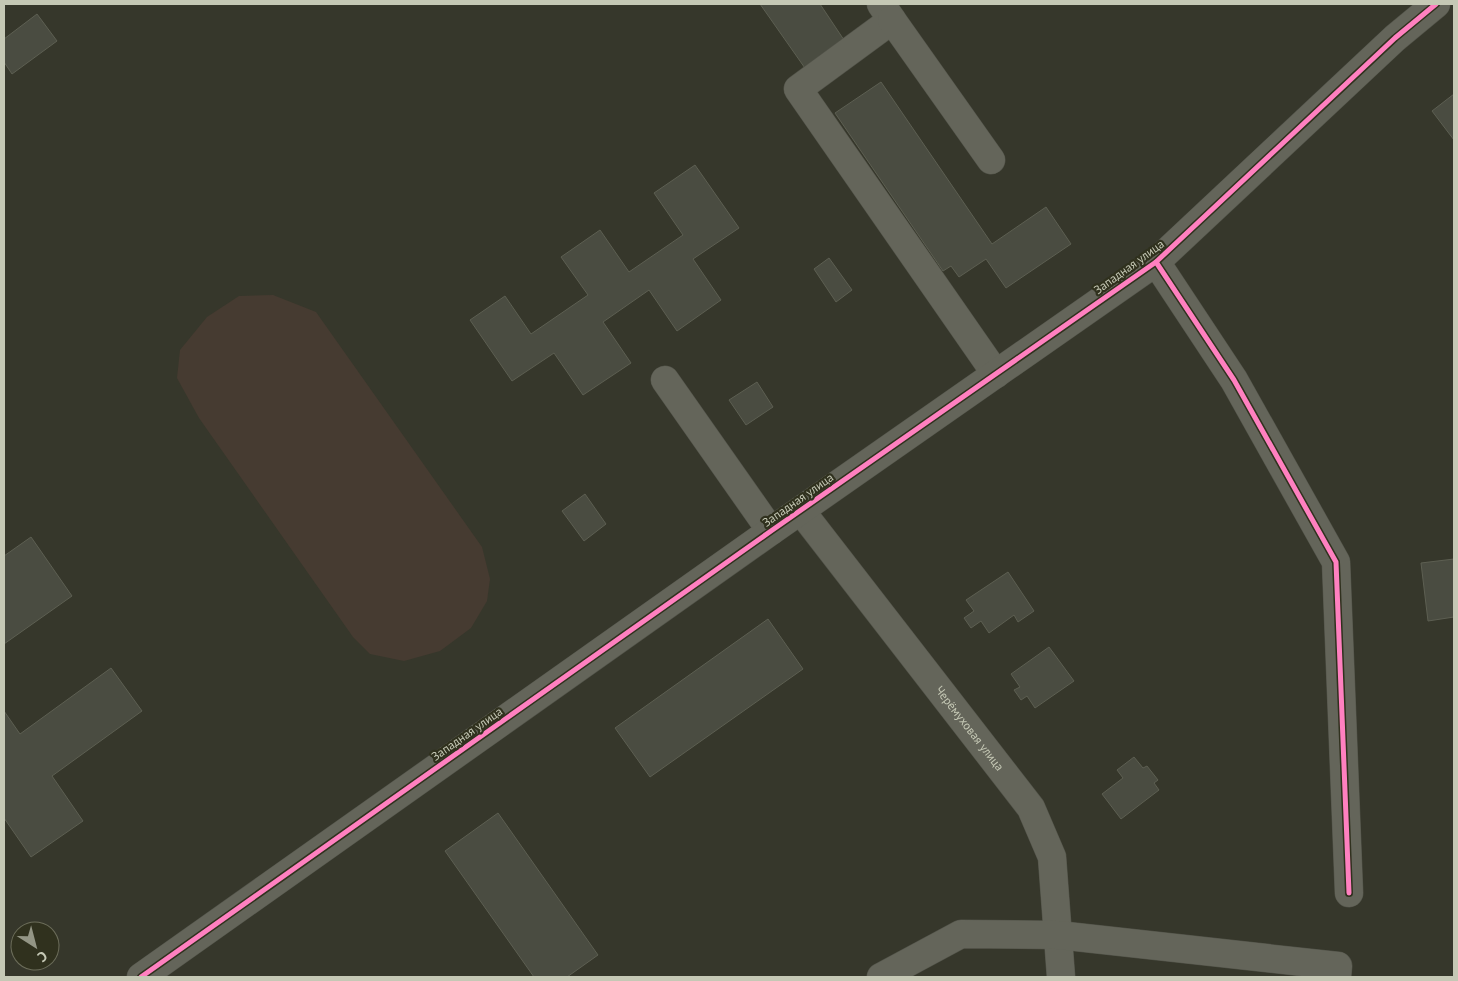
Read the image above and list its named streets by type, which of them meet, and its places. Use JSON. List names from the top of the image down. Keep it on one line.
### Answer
{"streets":{"street":["Западная улица","Черёмуховая улица"]},"crossings":[["Западная улица","Черёмуховая улица"]],"north":"bottom right"}
